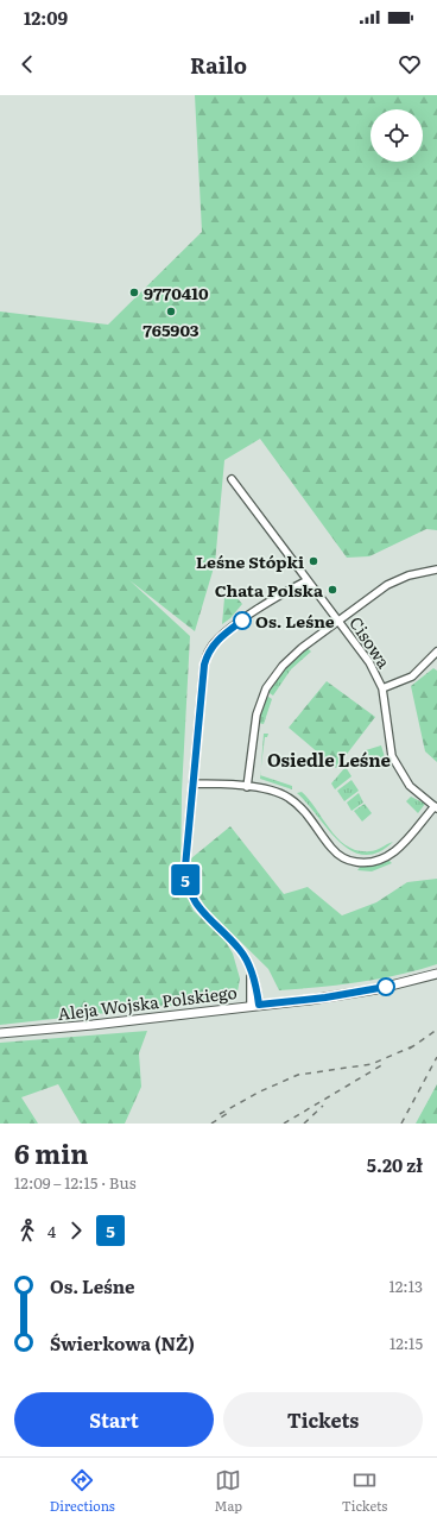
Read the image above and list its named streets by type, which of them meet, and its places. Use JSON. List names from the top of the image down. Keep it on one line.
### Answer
{"streets":{"main road":["Aleja Wojska Polskiego"],"street":["Cisowa"]},"districts":["Osiedle Leśne"],"places":["9770410","765903","Leśne Stópki","Chata Polska","Os. Leśne"],"lines":["bus line 5"],"page":{"status":"12:09","header":"Railo","on_map":"5","heading":["6 min","12:09 – 12:15 · Bus","5.20 zł"],"legs":["4","5"],"list":[{"name":"Os. Leśne","value":"12:13"},{"name":"Świerkowa (NŻ)","value":"12:15"}],"buttons":["Start","Tickets"],"tabs":["Directions","Map","Tickets"]}}
